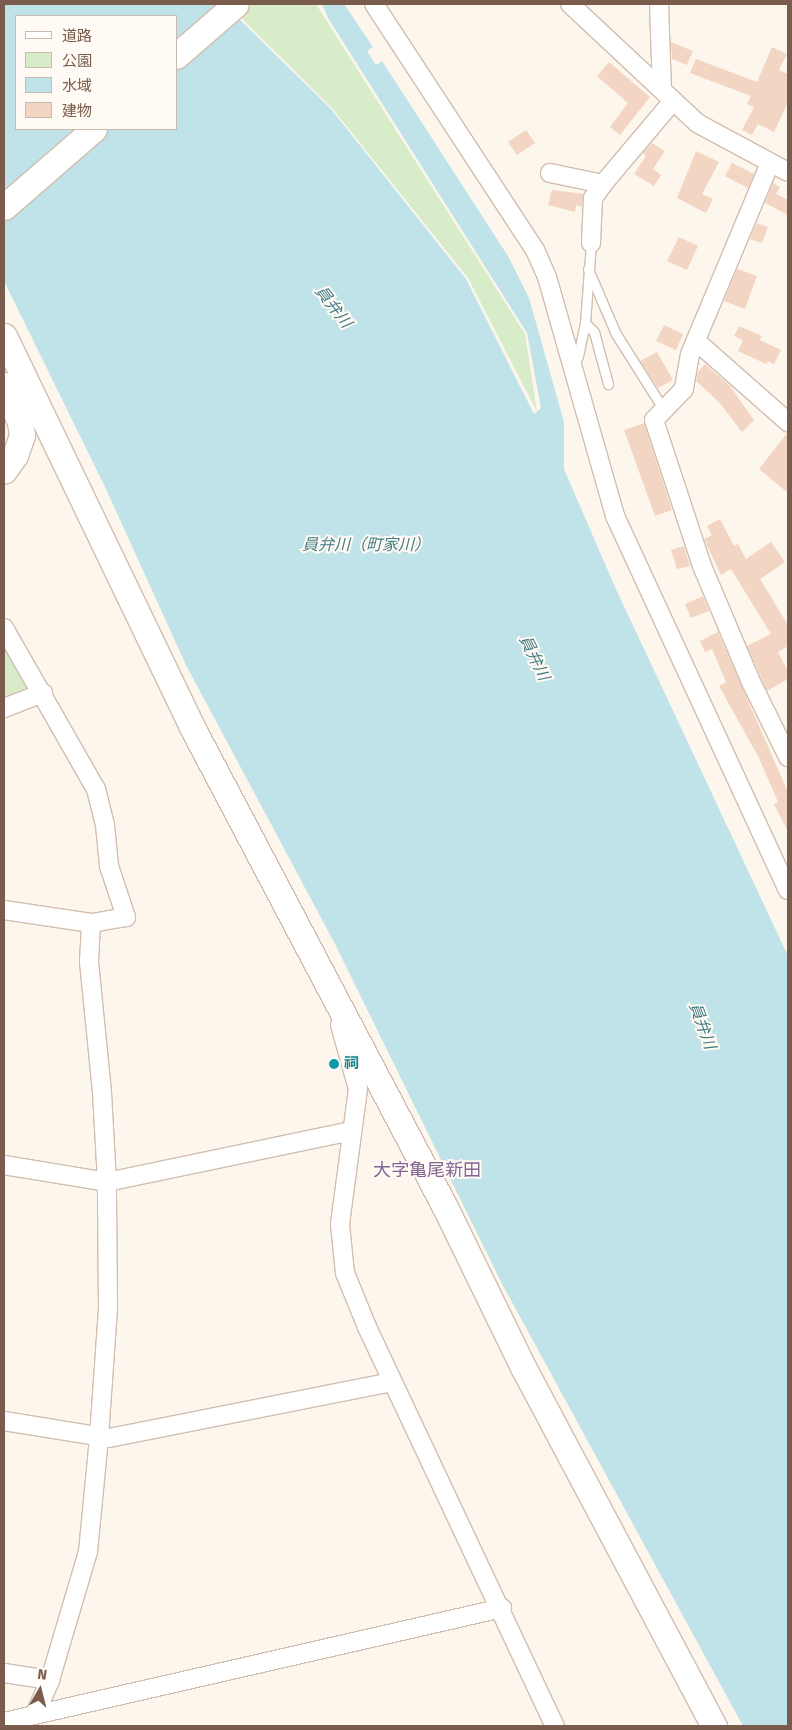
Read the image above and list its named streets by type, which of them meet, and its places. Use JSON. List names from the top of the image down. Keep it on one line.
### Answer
{"districts":["大字亀尾新田"],"water":["員弁川","員弁川（町家川）"],"places":["祠"],"legend":["道路","公園","水域","建物"],"north":"top"}
